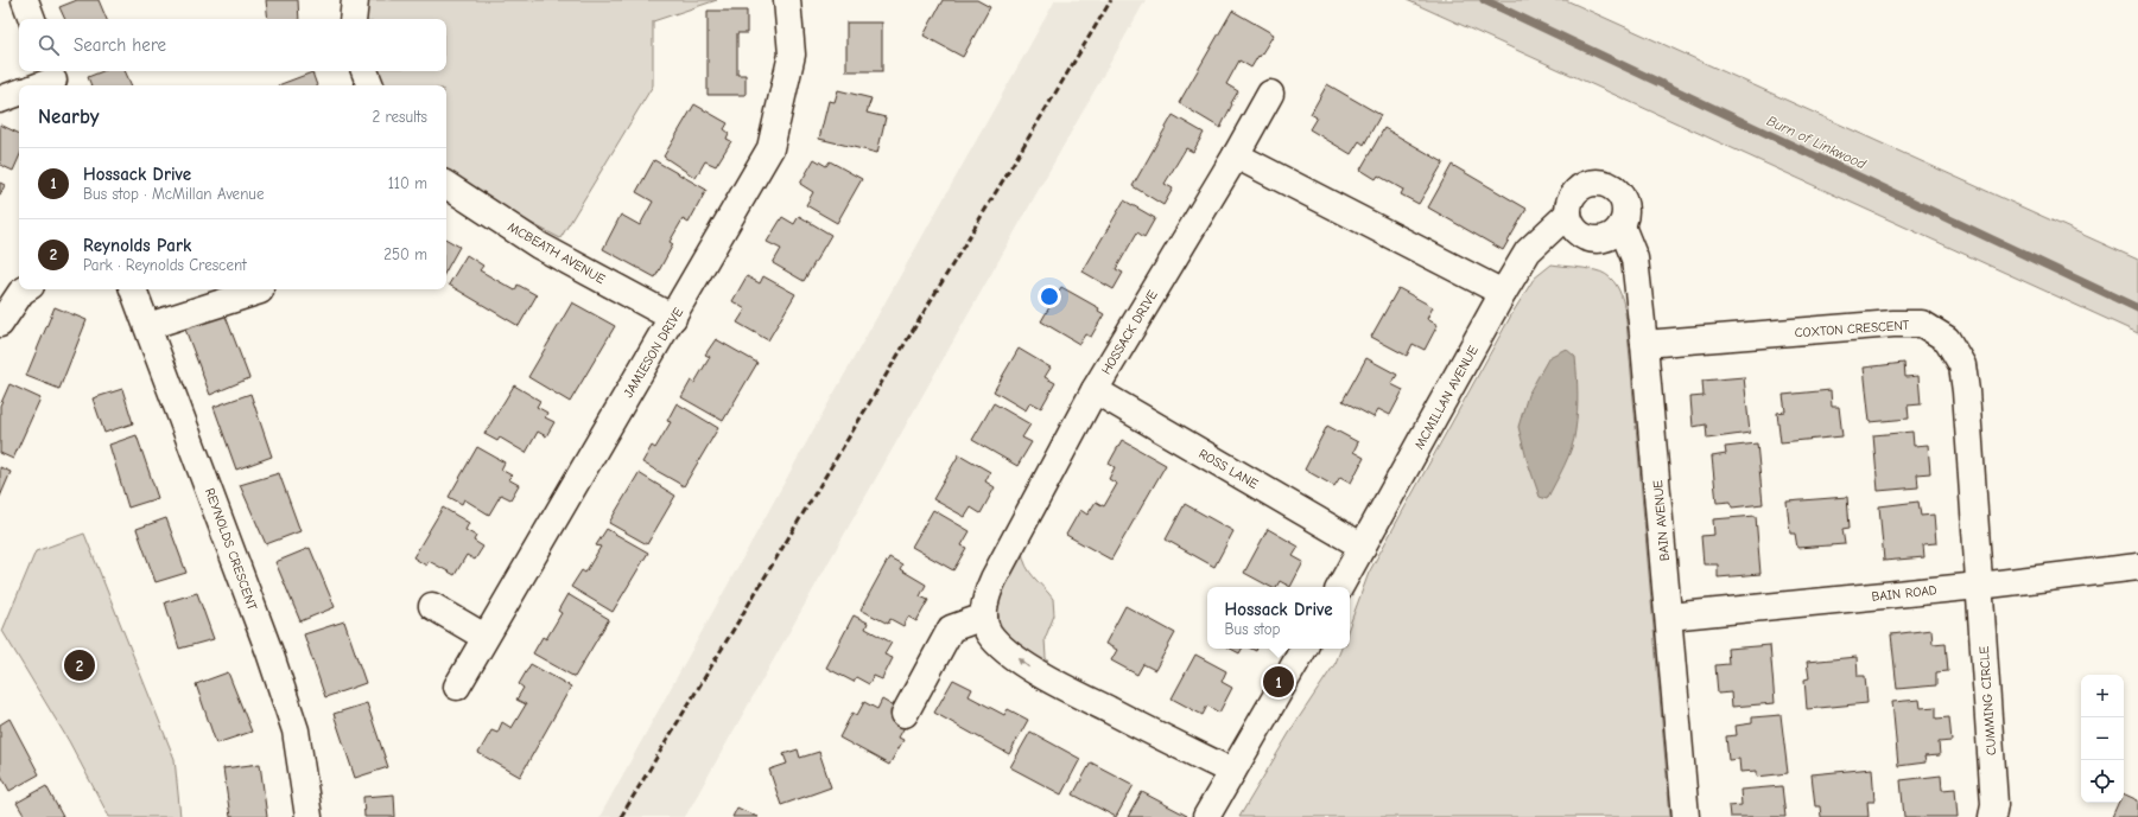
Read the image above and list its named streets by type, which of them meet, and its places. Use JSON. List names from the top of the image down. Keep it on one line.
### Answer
{"streets":{"street":["MCBEATH AVENUE","COXTON CRESCENT","HOSSACK DRIVE","JAMIESON DRIVE","MCMILLAN AVENUE","ROSS LANE","BAIN AVENUE","REYNOLDS CRESCENT","BAIN ROAD","CUMMING CIRCLE"]},"crossings":[["MCBEATH AVENUE","JAMIESON DRIVE"],["COXTON CRESCENT","BAIN AVENUE"],["COXTON CRESCENT","BAIN ROAD"],["COXTON CRESCENT","CUMMING CIRCLE"],["HOSSACK DRIVE","ROSS LANE"],["MCMILLAN AVENUE","ROSS LANE"],["MCMILLAN AVENUE","BAIN AVENUE"],["BAIN AVENUE","BAIN ROAD"],["BAIN ROAD","CUMMING CIRCLE"]],"water":["Burn of Linkwood"],"page":{"search":"Search here","heading":["Nearby","2 results"],"list":[{"mark":"1","name":"Hossack Drive","note":"Bus stop · McMillan Avenue","value":"110 m"},{"mark":"2","name":"Reynolds Park","note":"Park · Reynolds Crescent","value":"250 m"}],"popup":["Hossack Drive","Bus stop"],"pins":["2","1"],"map_buttons":["+","−"]}}
